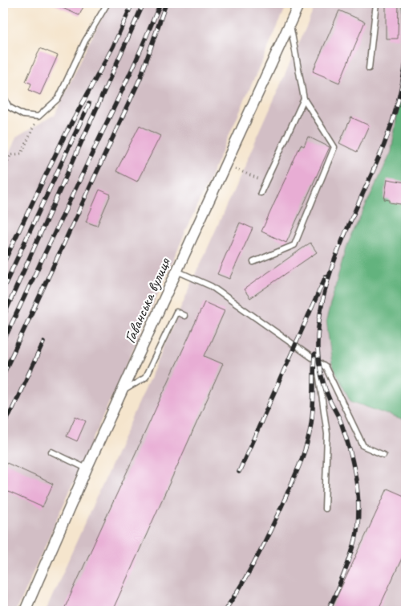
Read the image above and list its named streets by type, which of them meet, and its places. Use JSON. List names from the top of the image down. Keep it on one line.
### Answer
{"streets":{"street":["Гаванська вулиця"]}}
